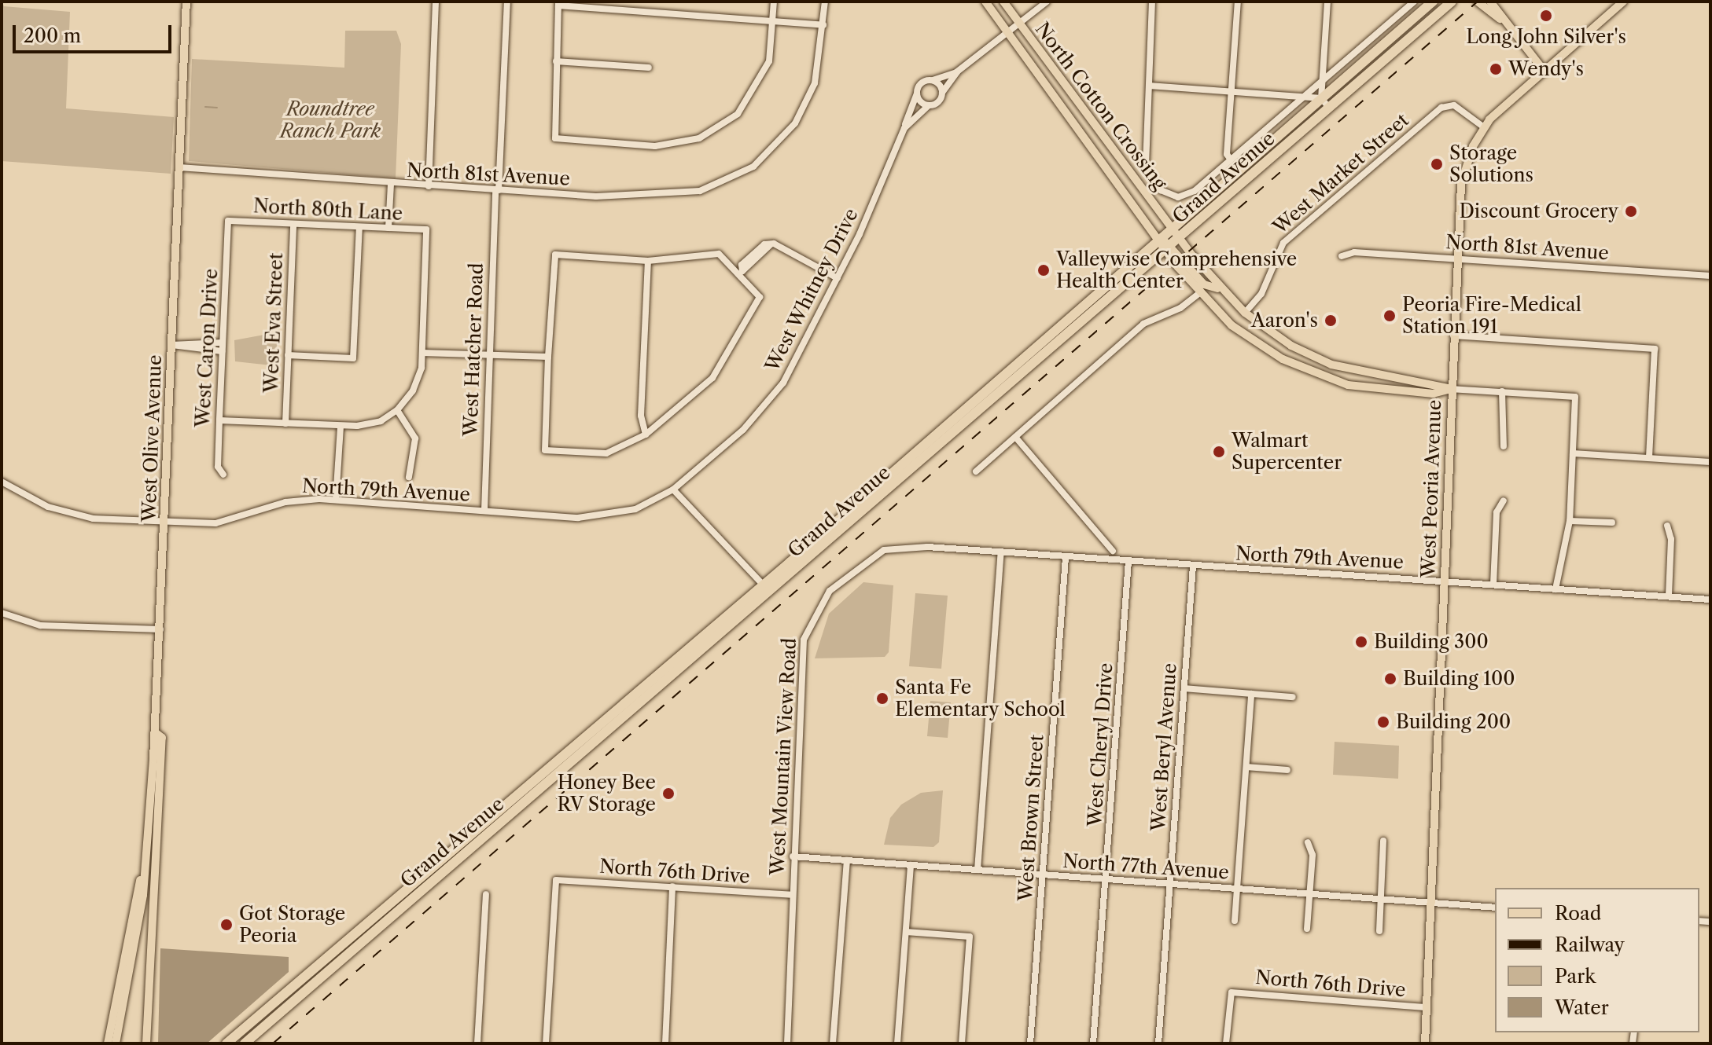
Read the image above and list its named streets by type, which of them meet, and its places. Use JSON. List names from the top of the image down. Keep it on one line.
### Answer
{"streets":{"highway":["Grand Avenue"],"main road":["North Cotton Crossing","West Olive Avenue","West Peoria Avenue"],"street":["West Market Street","North 81st Avenue","North 80th Lane","West Whitney Drive","West Eva Street","West Caron Drive","West Hatcher Road","North 79th Avenue","West Cheryl Drive","West Beryl Avenue","West Mountain View Road","West Brown Street","North 77th Avenue","North 76th Drive"]},"crossings":[["North Cotton Crossing","West Market Street"],["North Cotton Crossing","Grand Avenue"],["North Cotton Crossing","West Whitney Drive"],["North Cotton Crossing","West Peoria Avenue"],["West Market Street","West Peoria Avenue"],["North 81st Avenue","West Hatcher Road"],["North 81st Avenue","West Olive Avenue"],["North 81st Avenue","West Peoria Avenue"],["North 80th Lane","West Eva Street"],["North 80th Lane","West Caron Drive"],["West Whitney Drive","North 79th Avenue"],["West Hatcher Road","North 79th Avenue"],["West Olive Avenue","North 79th Avenue"],["West Peoria Avenue","North 79th Avenue"],["West Peoria Avenue","North 77th Avenue"],["West Peoria Avenue","North 76th Drive"],["North 79th Avenue","West Cheryl Drive"],["North 79th Avenue","West Beryl Avenue"],["North 79th Avenue","West Mountain View Road"],["North 79th Avenue","West Brown Street"],["West Cheryl Drive","North 77th Avenue"],["West Beryl Avenue","North 77th Avenue"],["West Mountain View Road","North 77th Avenue"],["West Mountain View Road","North 76th Drive"],["West Brown Street","North 77th Avenue"]],"parks":["Roundtree Ranch Park"],"places":["Long John Silver's","Wendy's","Storage Solutions","Discount Grocery","Valleywise Comprehensive Health Center","Peoria Fire-Medical Station 191","Aaron's","Walmart Supercenter","Building 300","Building 100","Santa Fe Elementary School","Building 200","Honey Bee RV Storage","Got Storage Peoria"],"legend":["Road","Railway","Park","Water"],"scale_bar":"200 m"}
